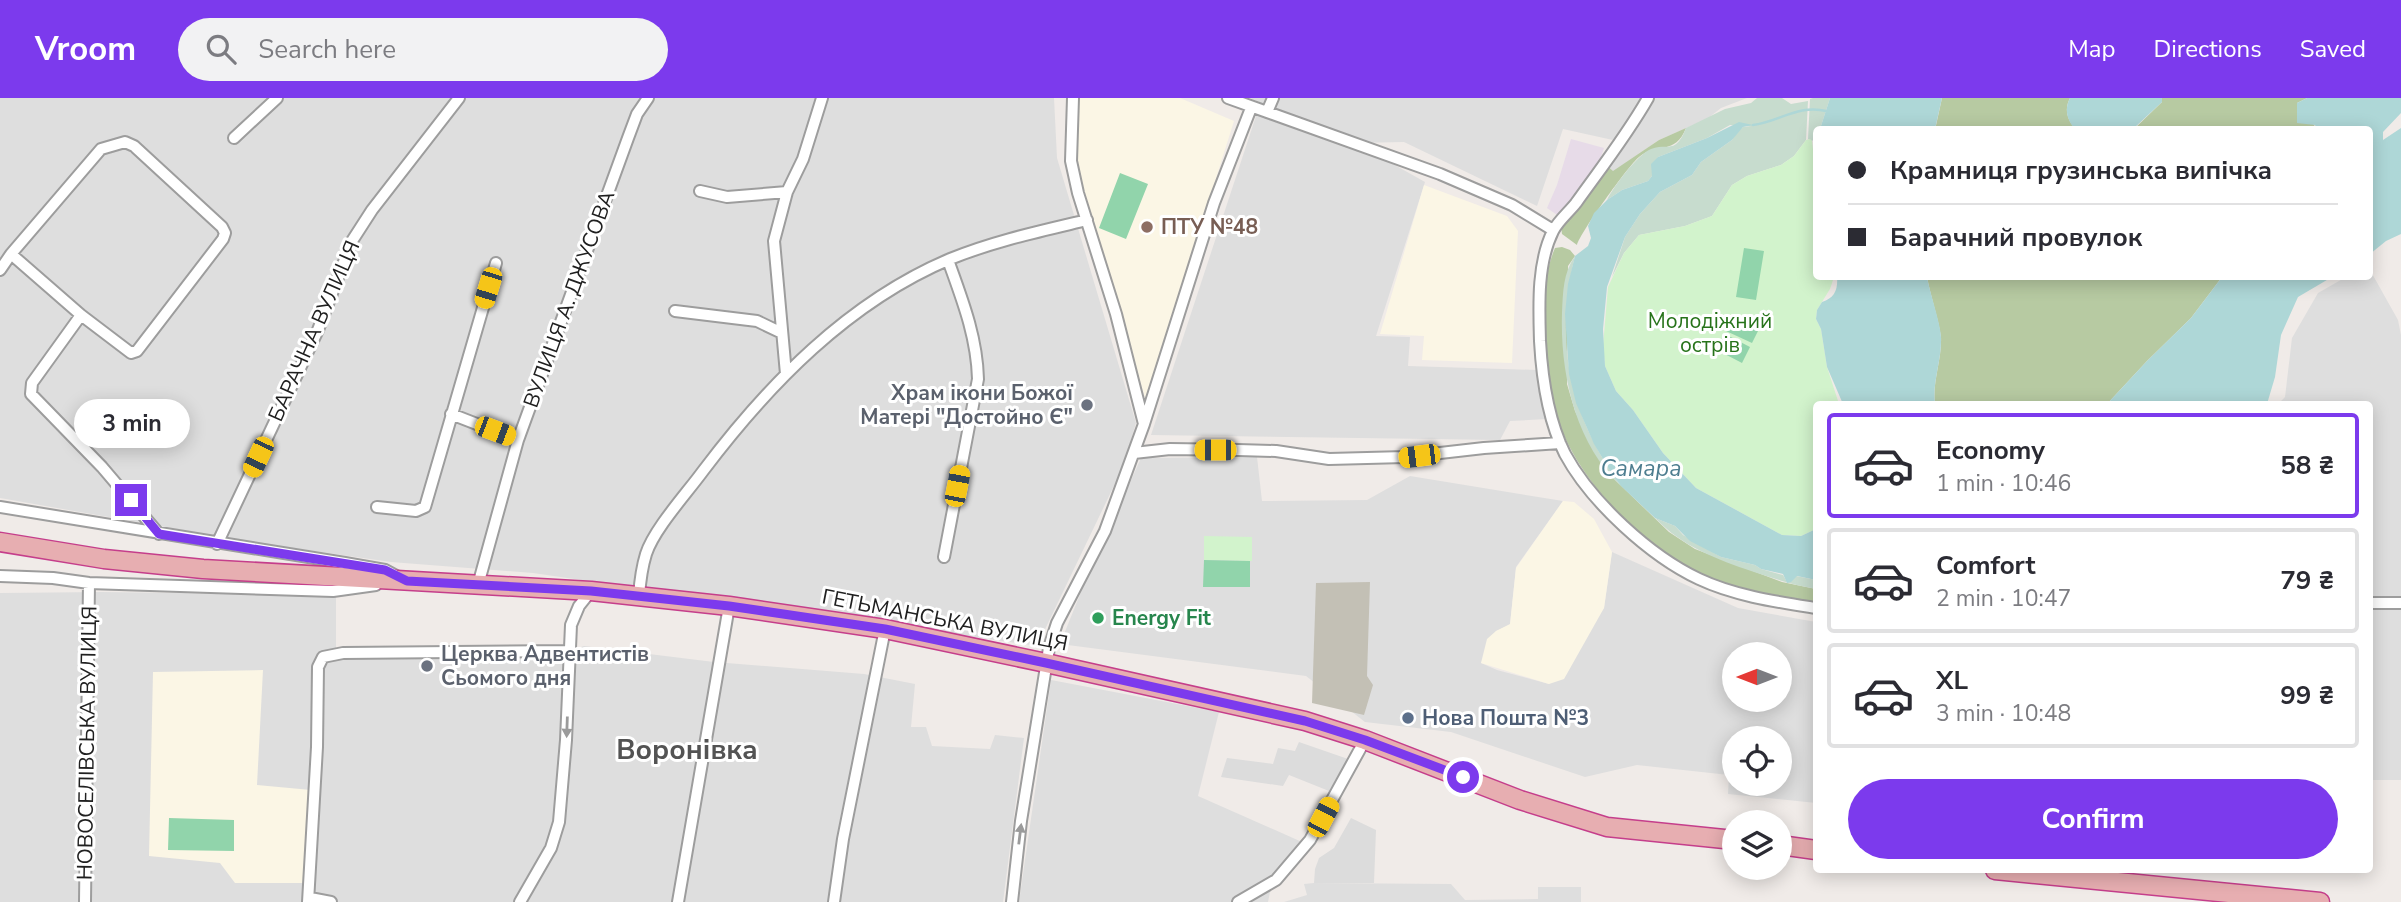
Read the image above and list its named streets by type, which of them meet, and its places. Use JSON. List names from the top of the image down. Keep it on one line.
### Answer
{"streets":{"highway":["ГЕТЬМАНСЬКА ВУЛИЦЯ"],"street":["ВУЛИЦЯ А. ДЖУСОВА","БАРАЧНА ВУЛИЦЯ","НОВОСЕЛІВСЬКА ВУЛИЦЯ"]},"crossings":[["ВУЛИЦЯ А. ДЖУСОВА","ГЕТЬМАНСЬКА ВУЛИЦЯ"]],"districts":["Воронівка"],"water":["Самара"],"parks":["Молодіжний острів"],"places":["ПТУ №48","Храм ікони Божої Матері \"Достойно Є\"","Energy Fit","Церква Адвентистів Сьомого дня","Нова Пошта №3"],"north":"left","page":{"header":"Vroom","search":"Search here","nav":["Map","Directions","Saved"],"banner":["Крамниця грузинська випічка","Барачний провулок"],"bubble":"3 min","list":[{"name":"Economy","note":"1 min · 10:46","value":"58 ₴"},{"name":"Comfort","note":"2 min · 10:47","value":"79 ₴"},{"name":"XL","note":"3 min · 10:48","value":"99 ₴"}],"buttons":"Confirm"}}
